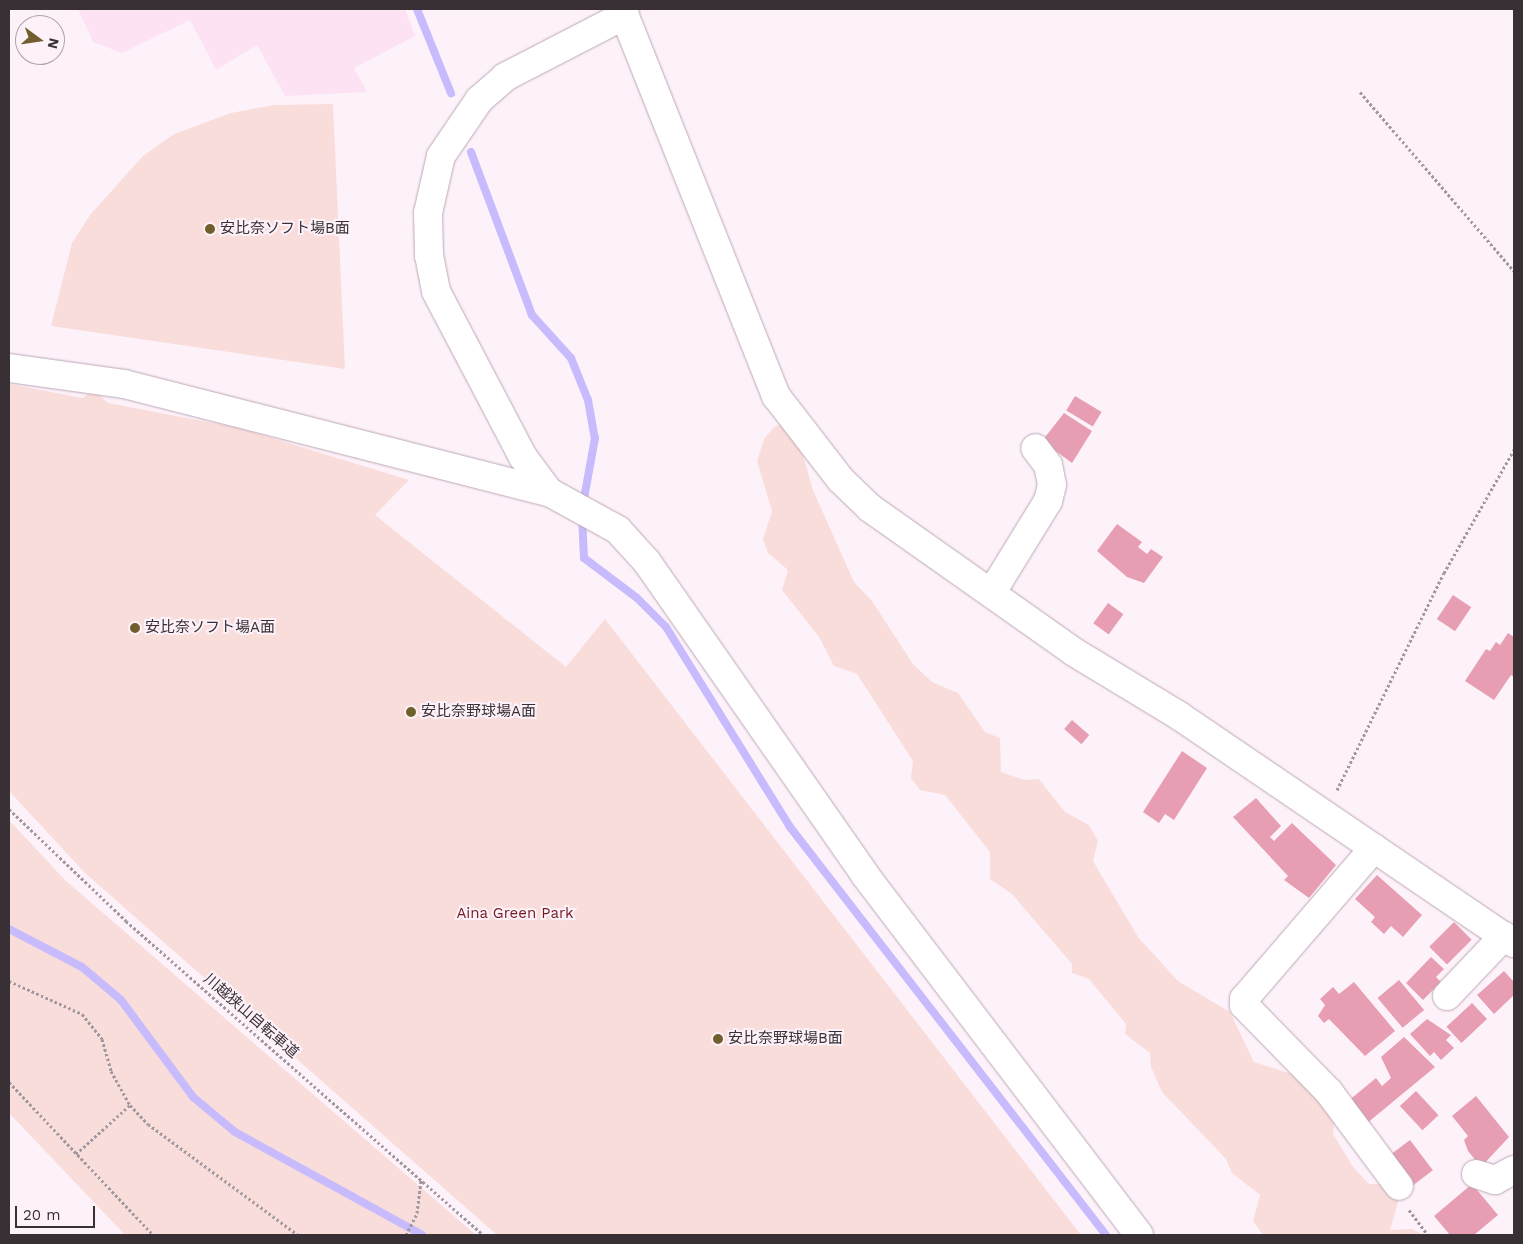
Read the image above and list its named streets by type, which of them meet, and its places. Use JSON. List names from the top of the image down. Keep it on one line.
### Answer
{"streets":{"path":["川越狭山自転車道"]},"parks":["Aina Green Park"],"places":["安比奈ソフト場B面","安比奈ソフト場A面","安比奈野球場A面","安比奈野球場B面"],"scale_bar":"20 m","north":"right"}
